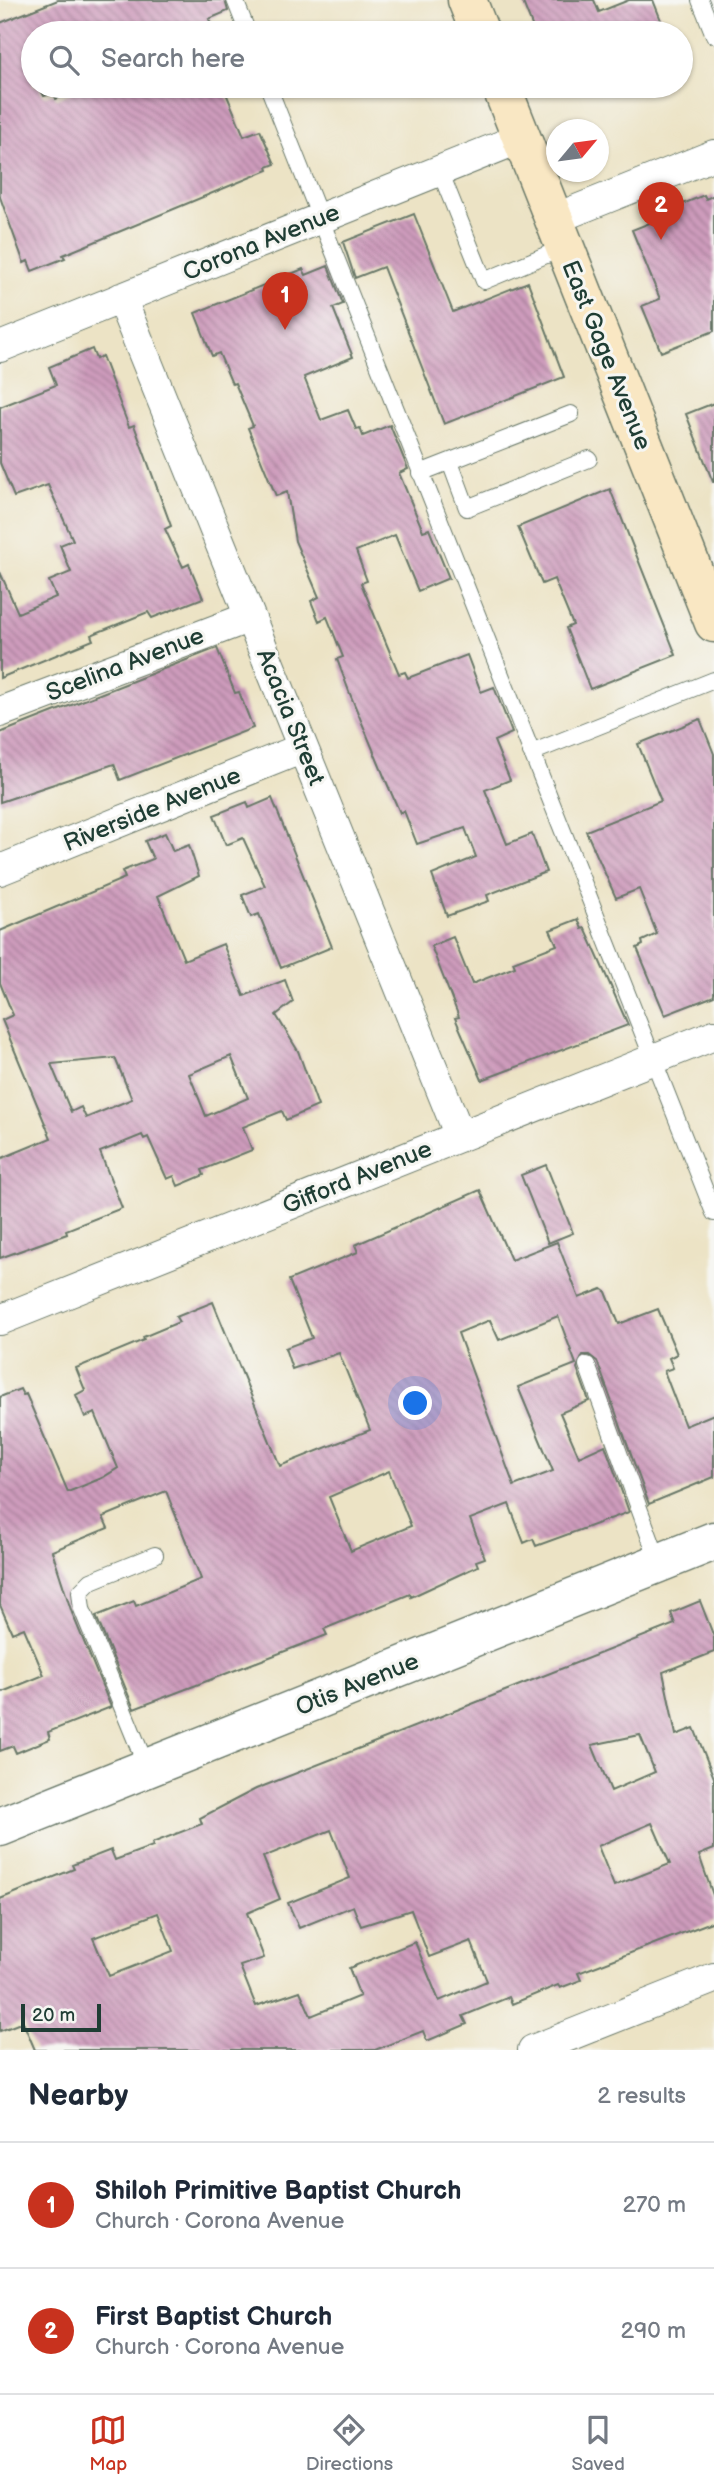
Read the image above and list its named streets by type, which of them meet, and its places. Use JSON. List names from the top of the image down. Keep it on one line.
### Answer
{"streets":{"main road":["East Gage Avenue"],"street":["Corona Avenue","Scelina Avenue","Acacia Street","Riverside Avenue","Gifford Avenue","Otis Avenue"]},"crossings":[["Corona Avenue","East Gage Avenue"],["Corona Avenue","Acacia Street"],["Scelina Avenue","Acacia Street"],["Acacia Street","Riverside Avenue"],["Acacia Street","Gifford Avenue"]],"scale_bar":"20 m","north":"top right","page":{"search":"Search here","pins":["2","1"],"scale":"20 m","heading":["Nearby","2 results"],"list":[{"mark":"1","name":"Shiloh Primitive Baptist Church","note":"Church · Corona Avenue","value":"270 m"},{"mark":"2","name":"First Baptist Church","note":"Church · Corona Avenue","value":"290 m"}],"nav":["Map","Directions","Saved"]}}
